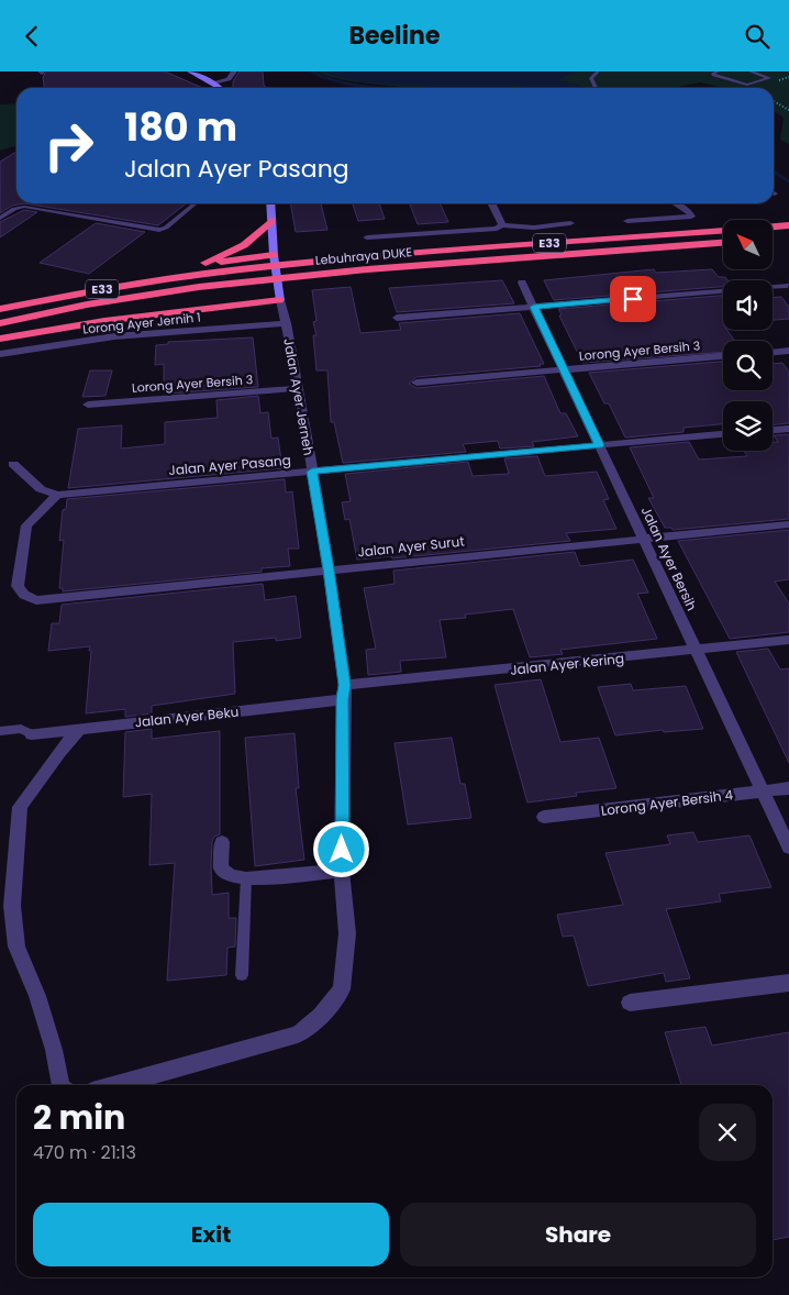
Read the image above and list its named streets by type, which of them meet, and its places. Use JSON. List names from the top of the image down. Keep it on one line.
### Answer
{"streets":{"highway":["E33","Lebuhraya DUKE"],"main road":["Jalan Ayer Jerneh"],"street":["Lorong Ayer Jernih 1","Lorong Ayer Bersih 3","Jalan Ayer Pasang","Jalan Ayer Surut","Jalan Ayer Bersih","Jalan Ayer Kering","Jalan Ayer Beku","Lorong Ayer Bersih 4"]},"crossings":[["Lorong Ayer Jernih 1","Jalan Ayer Jerneh"],["Lorong Ayer Bersih 3","Jalan Ayer Jerneh"],["Lorong Ayer Bersih 3","Jalan Ayer Bersih"],["Jalan Ayer Jerneh","Jalan Ayer Pasang"],["Jalan Ayer Jerneh","Jalan Ayer Surut"],["Jalan Ayer Jerneh","Jalan Ayer Kering"],["Jalan Ayer Jerneh","Jalan Ayer Beku"],["Jalan Ayer Pasang","Jalan Ayer Surut"],["Jalan Ayer Pasang","Jalan Ayer Bersih"],["Jalan Ayer Surut","Jalan Ayer Bersih"],["Jalan Ayer Bersih","Jalan Ayer Kering"],["Jalan Ayer Bersih","Lorong Ayer Bersih 4"],["Jalan Ayer Kering","Jalan Ayer Beku"]],"north":"top left","page":{"header":"Beeline","turn":["180 m","Jalan Ayer Pasang"],"heading":["2 min","470 m · 21:13"],"buttons":["Exit","Share"]}}
